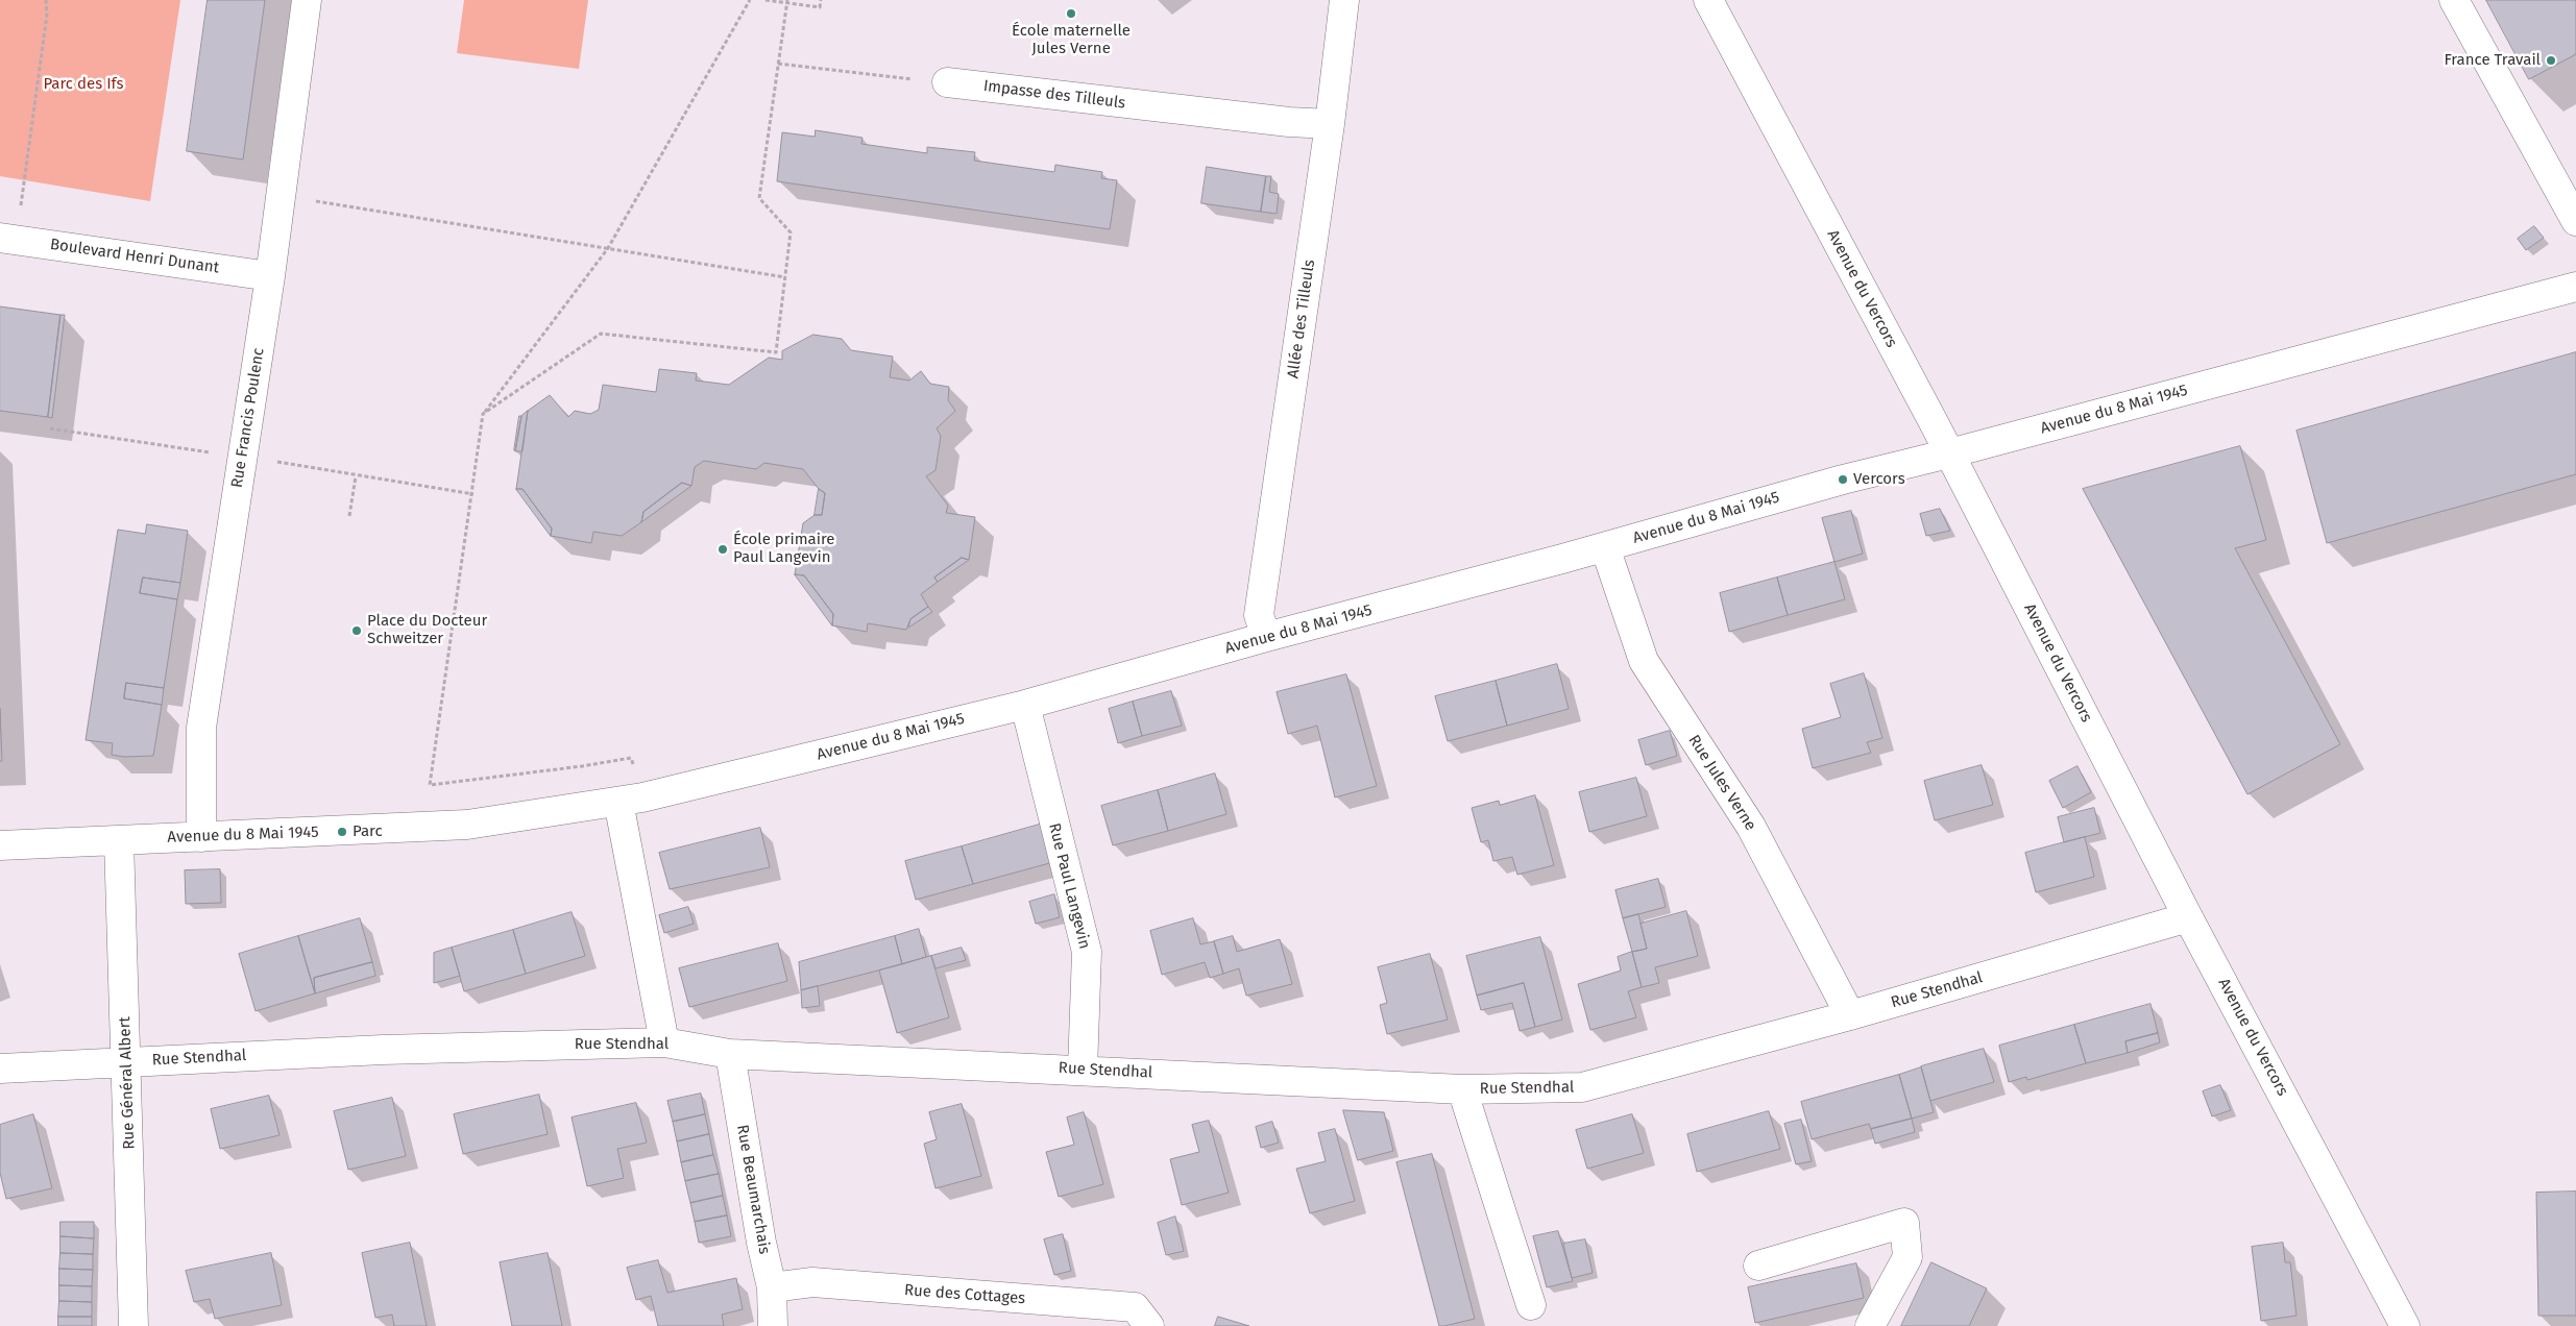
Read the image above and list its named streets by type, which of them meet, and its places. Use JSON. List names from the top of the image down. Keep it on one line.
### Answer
{"streets":{"street":["Impasse des Tilleuls","Boulevard Henri Dunant","Avenue du Vercors","Allée des Tilleuls","Avenue du 8 Mai 1945","Rue Francis Poulenc","Rue Jules Verne","Rue Paul Langevin","Rue Stendhal","Rue Général Albert","Rue Beaumarchais","Rue des Cottages"]},"crossings":[["Impasse des Tilleuls","Allée des Tilleuls"],["Boulevard Henri Dunant","Rue Francis Poulenc"],["Avenue du Vercors","Avenue du 8 Mai 1945"],["Avenue du Vercors","Rue Stendhal"],["Allée des Tilleuls","Avenue du 8 Mai 1945"],["Avenue du 8 Mai 1945","Rue Francis Poulenc"],["Avenue du 8 Mai 1945","Rue Jules Verne"],["Avenue du 8 Mai 1945","Rue Paul Langevin"],["Avenue du 8 Mai 1945","Rue Général Albert"],["Rue Jules Verne","Rue Stendhal"],["Rue Paul Langevin","Rue Stendhal"],["Rue Stendhal","Rue Général Albert"],["Rue Stendhal","Rue Beaumarchais"],["Rue Beaumarchais","Rue des Cottages"]],"parks":["Parc des Ifs"],"places":["École maternelle Jules Verne","France Travail","Vercors","École primaire Paul Langevin","Place du Docteur Schweitzer","Parc"]}
